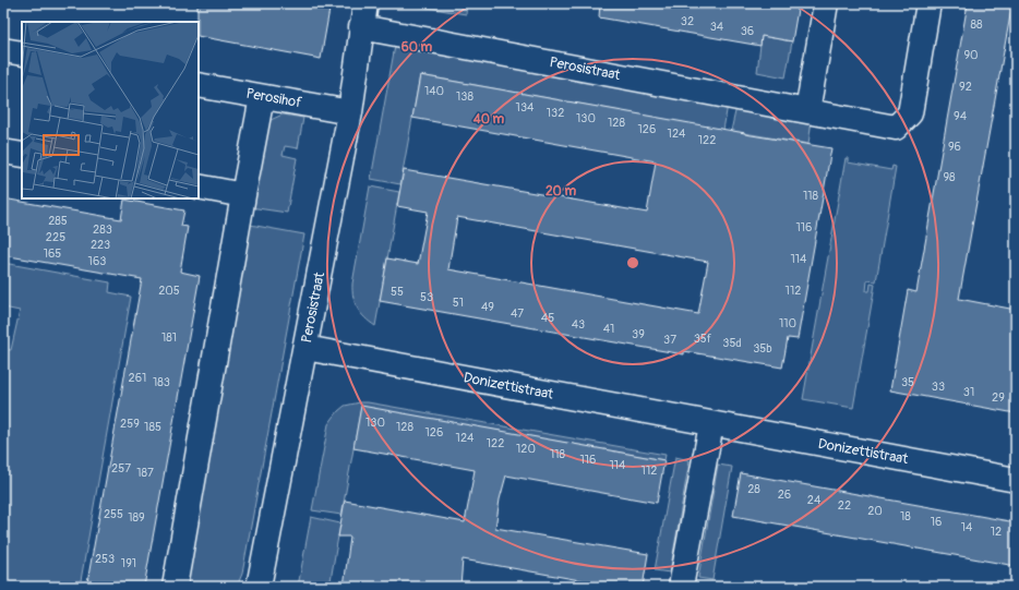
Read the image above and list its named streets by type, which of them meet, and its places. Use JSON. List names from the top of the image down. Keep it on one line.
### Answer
{"streets":{"street":["Perosistraat","Perosihof","Donizettistraat"]},"crossings":[["Perosistraat","Perosihof"],["Perosistraat","Donizettistraat"]],"house_numbers":["32","88","34","36","90","92","140","138","134","132","94","130","128","126","124","122","96","98","118","285","116","283","225","223","165","114","163","205","112","55","53","51","49","47","45","110","43","41","39","181","35f","37","35d","35b","261","183","35","33","31","29","130","259","185","128","126","124","122","120","118","116","114","257","112","187","28","26","24","22","20","255","18","189","16","14","12","253","191"],"rings":["60 m","40 m","20 m"]}
